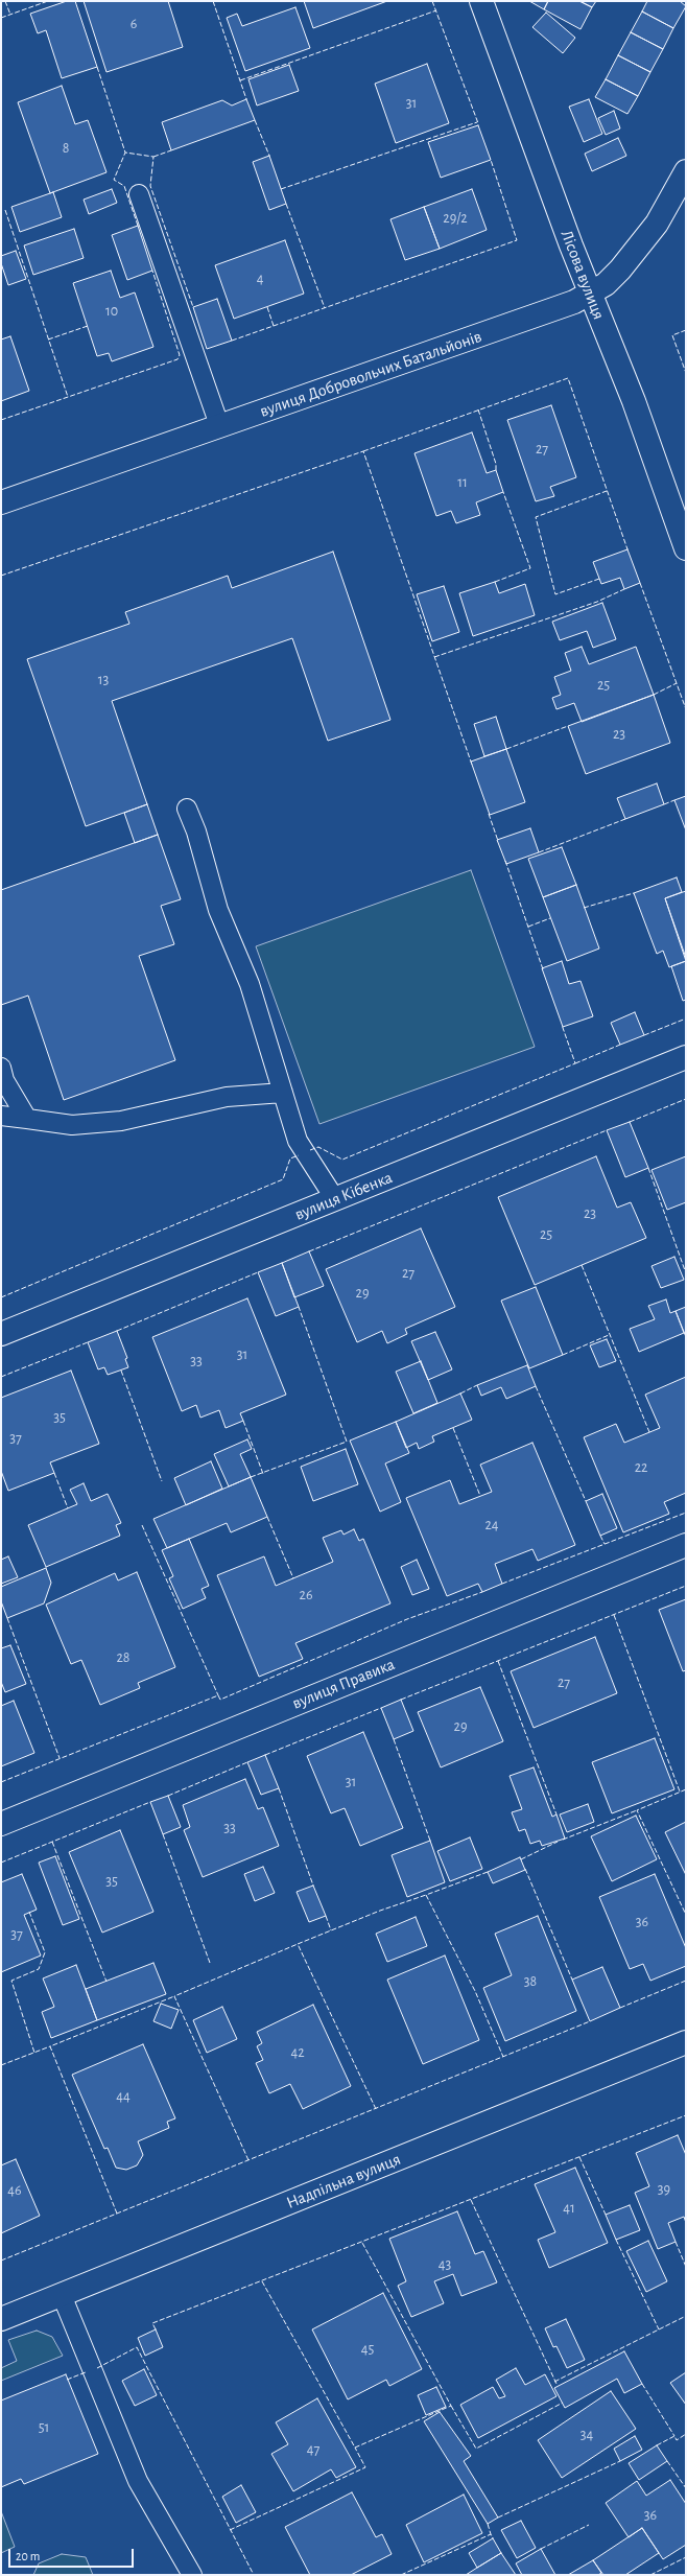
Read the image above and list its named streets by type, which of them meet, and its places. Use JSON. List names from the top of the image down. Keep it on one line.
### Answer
{"streets":{"street":["Лісова вулиця","вулиця Добровольчих Батальйонів","вулиця Кібенка","вулиця Правика","Надпільна вулиця"]},"crossings":[["Лісова вулиця","вулиця Добровольчих Батальйонів"]],"house_numbers":["6","31","8","29/2","4","10","27","11","13","25","23","23","25","27","29","31","33","35","37","22","24","26","28","27","29","31","33","35","36","37","38","42","44","39","46","41","43","45","51","34","47","36"],"scale_bar":"20 m"}
